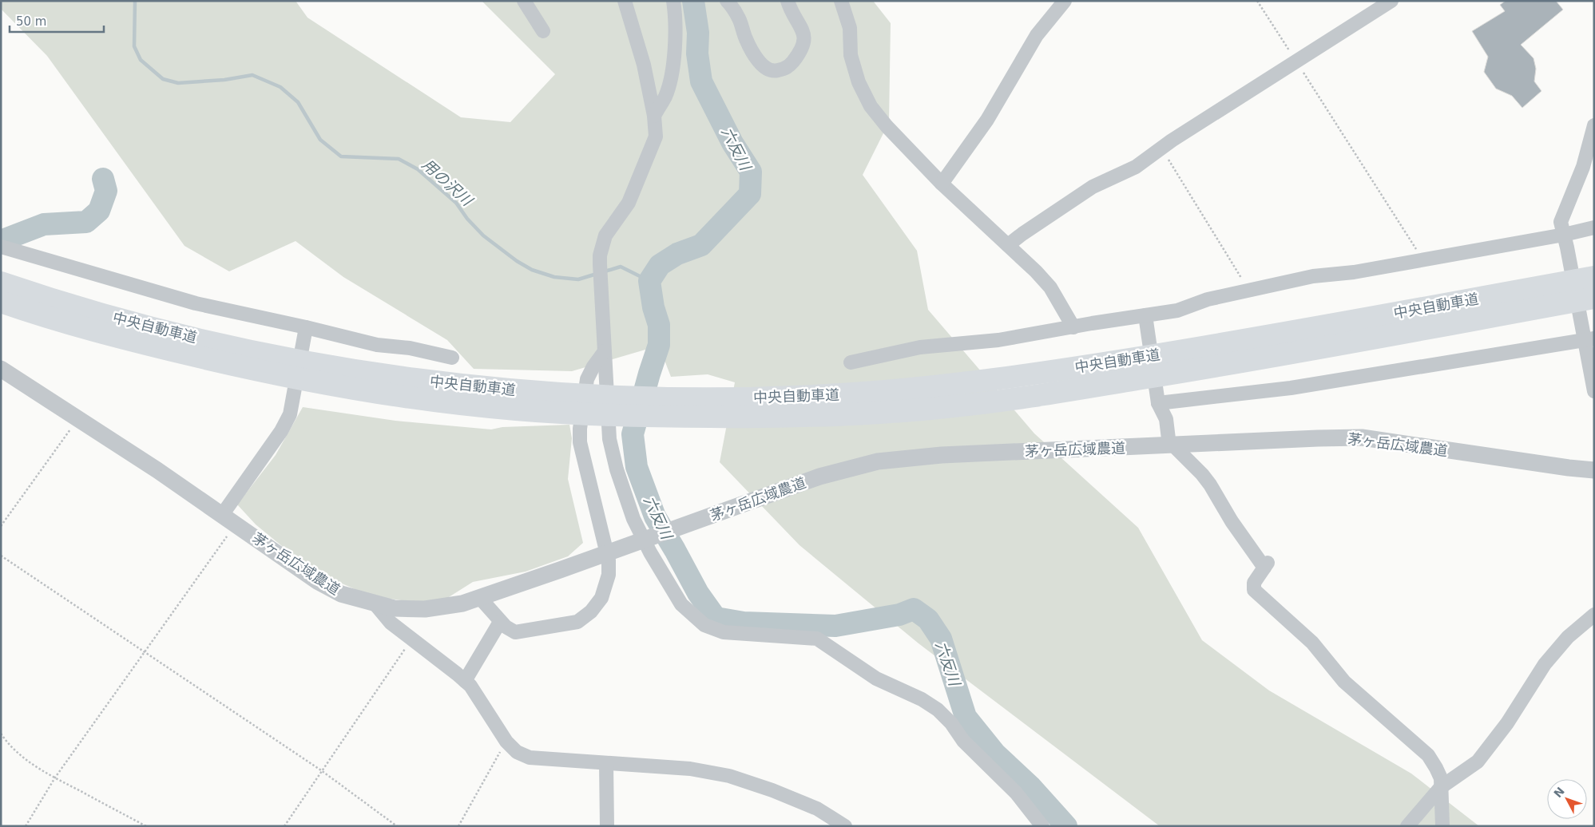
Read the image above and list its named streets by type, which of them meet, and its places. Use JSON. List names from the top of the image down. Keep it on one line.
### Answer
{"streets":{"highway":["中央自動車道"],"street":["茅ヶ岳広域農道"]},"water":["六反川","用の沢川"],"scale_bar":"50 m","north":"top left"}
